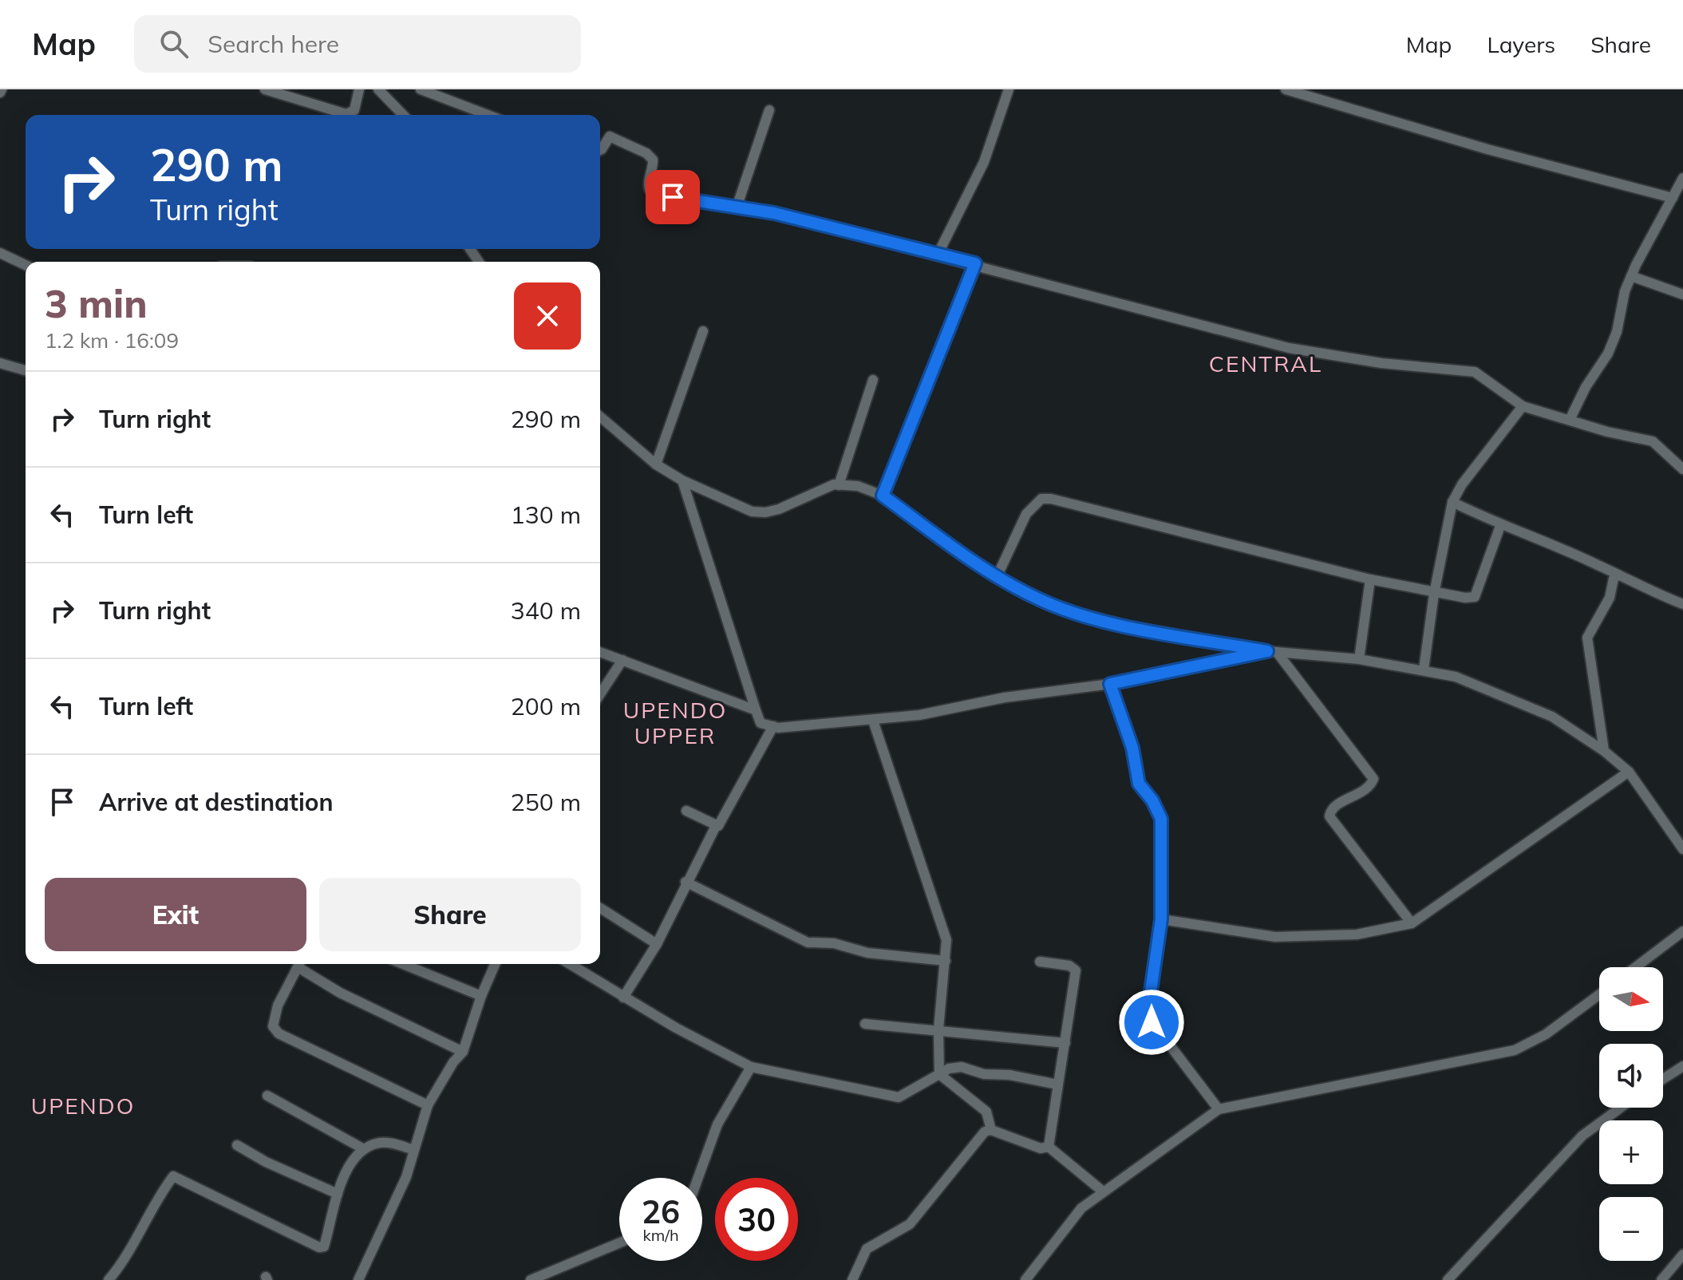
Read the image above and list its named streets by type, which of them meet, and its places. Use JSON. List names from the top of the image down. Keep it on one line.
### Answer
{"districts":["CENTRAL","UPENDO UPPER","UPENDO"],"north":"right","page":{"header":"Map","search":"Search here","nav":["Map","Layers","Share"],"turn":["290 m","Turn right"],"heading":["3 min","1.2 km · 16:09"],"list":[{"name":"Turn right","value":"290 m"},{"name":"Turn left","value":"130 m"},{"name":"Turn right","value":"340 m"},{"name":"Turn left","value":"200 m"},{"name":"Arrive at destination","value":"250 m"}],"buttons":["Exit","Share"],"map_buttons":["+","−"],"speed":"26 km/h","limit":"30"}}
